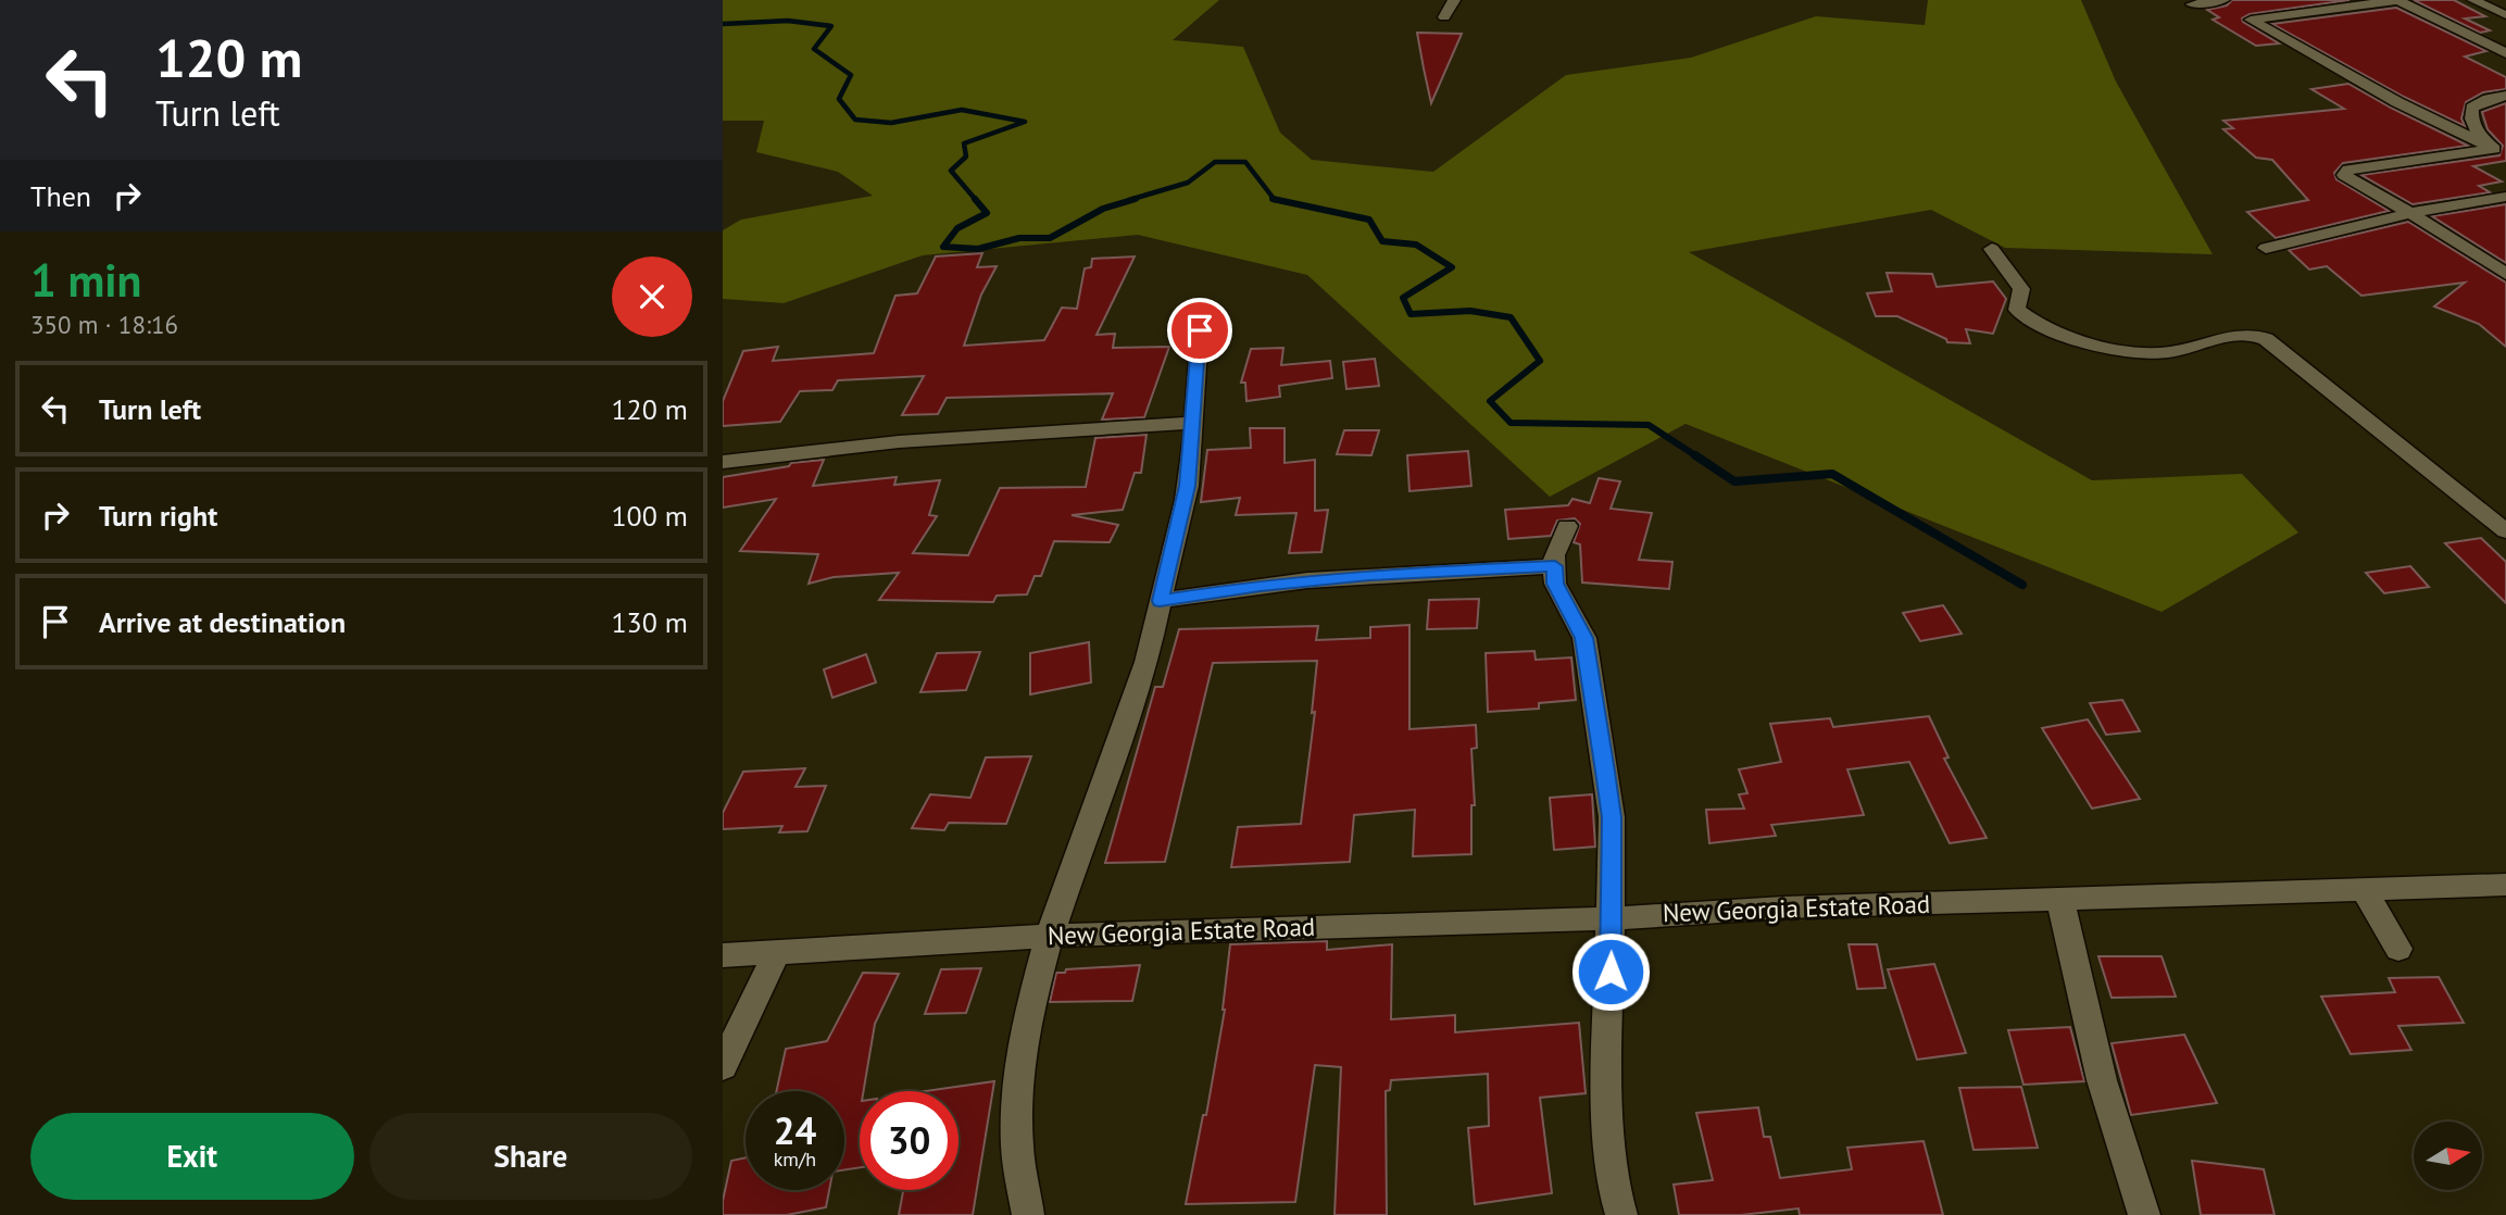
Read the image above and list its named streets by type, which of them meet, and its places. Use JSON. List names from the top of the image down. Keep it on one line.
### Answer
{"streets":{"street":["New Georgia Estate Road"]},"north":"right","page":{"turn":["120 m","Turn left"],"then":"Then","heading":["1 min","350 m · 18:16"],"list":[{"name":"Turn left","value":"120 m"},{"name":"Turn right","value":"100 m"},{"name":"Arrive at destination","value":"130 m"}],"speed":"24 km/h","limit":"30","buttons":["Exit","Share"]}}
